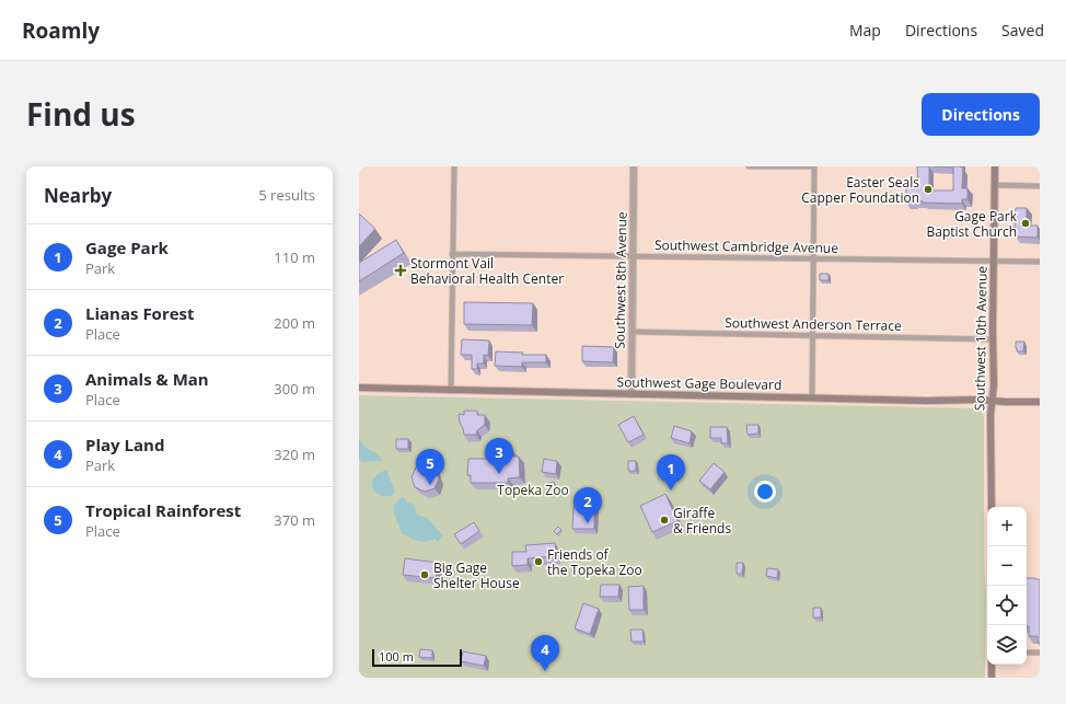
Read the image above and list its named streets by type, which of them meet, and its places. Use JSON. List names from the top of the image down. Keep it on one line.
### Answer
{"streets":{"main road":["Southwest 10th Avenue","Southwest Gage Boulevard"],"street":["Southwest Cambridge Avenue","Southwest 8th Avenue","Southwest Anderson Terrace"]},"crossings":[["Southwest Cambridge Avenue","Southwest 8th Avenue"],["Southwest Cambridge Avenue","Southwest 10th Avenue"],["Southwest 8th Avenue","Southwest Anderson Terrace"],["Southwest 8th Avenue","Southwest Gage Boulevard"],["Southwest Anderson Terrace","Southwest 10th Avenue"],["Southwest 10th Avenue","Southwest Gage Boulevard"]],"parks":["Topeka Zoo"],"places":{"other":["Easter Seals Capper Foundation","Gage Park Baptist Church","Giraffe & Friends","Friends of the Topeka Zoo","Big Gage Shelter House"],"health":["Stormont Vail Behavioral Health Center"]},"scale_bar":"100 m","page":{"header":"Roamly","nav":["Map","Directions","Saved"],"title":"Find us","buttons":"Directions","heading":["Nearby","5 results"],"list":[{"mark":"1","name":"Gage Park","note":"Park","value":"110 m"},{"mark":"2","name":"Lianas Forest","note":"Place","value":"200 m"},{"mark":"3","name":"Animals & Man","note":"Place","value":"300 m"},{"mark":"4","name":"Play Land","note":"Park","value":"320 m"},{"mark":"5","name":"Tropical Rainforest","note":"Place","value":"370 m"}],"pins":["3","5","1","2","4"],"map_buttons":["+","−"],"scale":"100 m"}}
